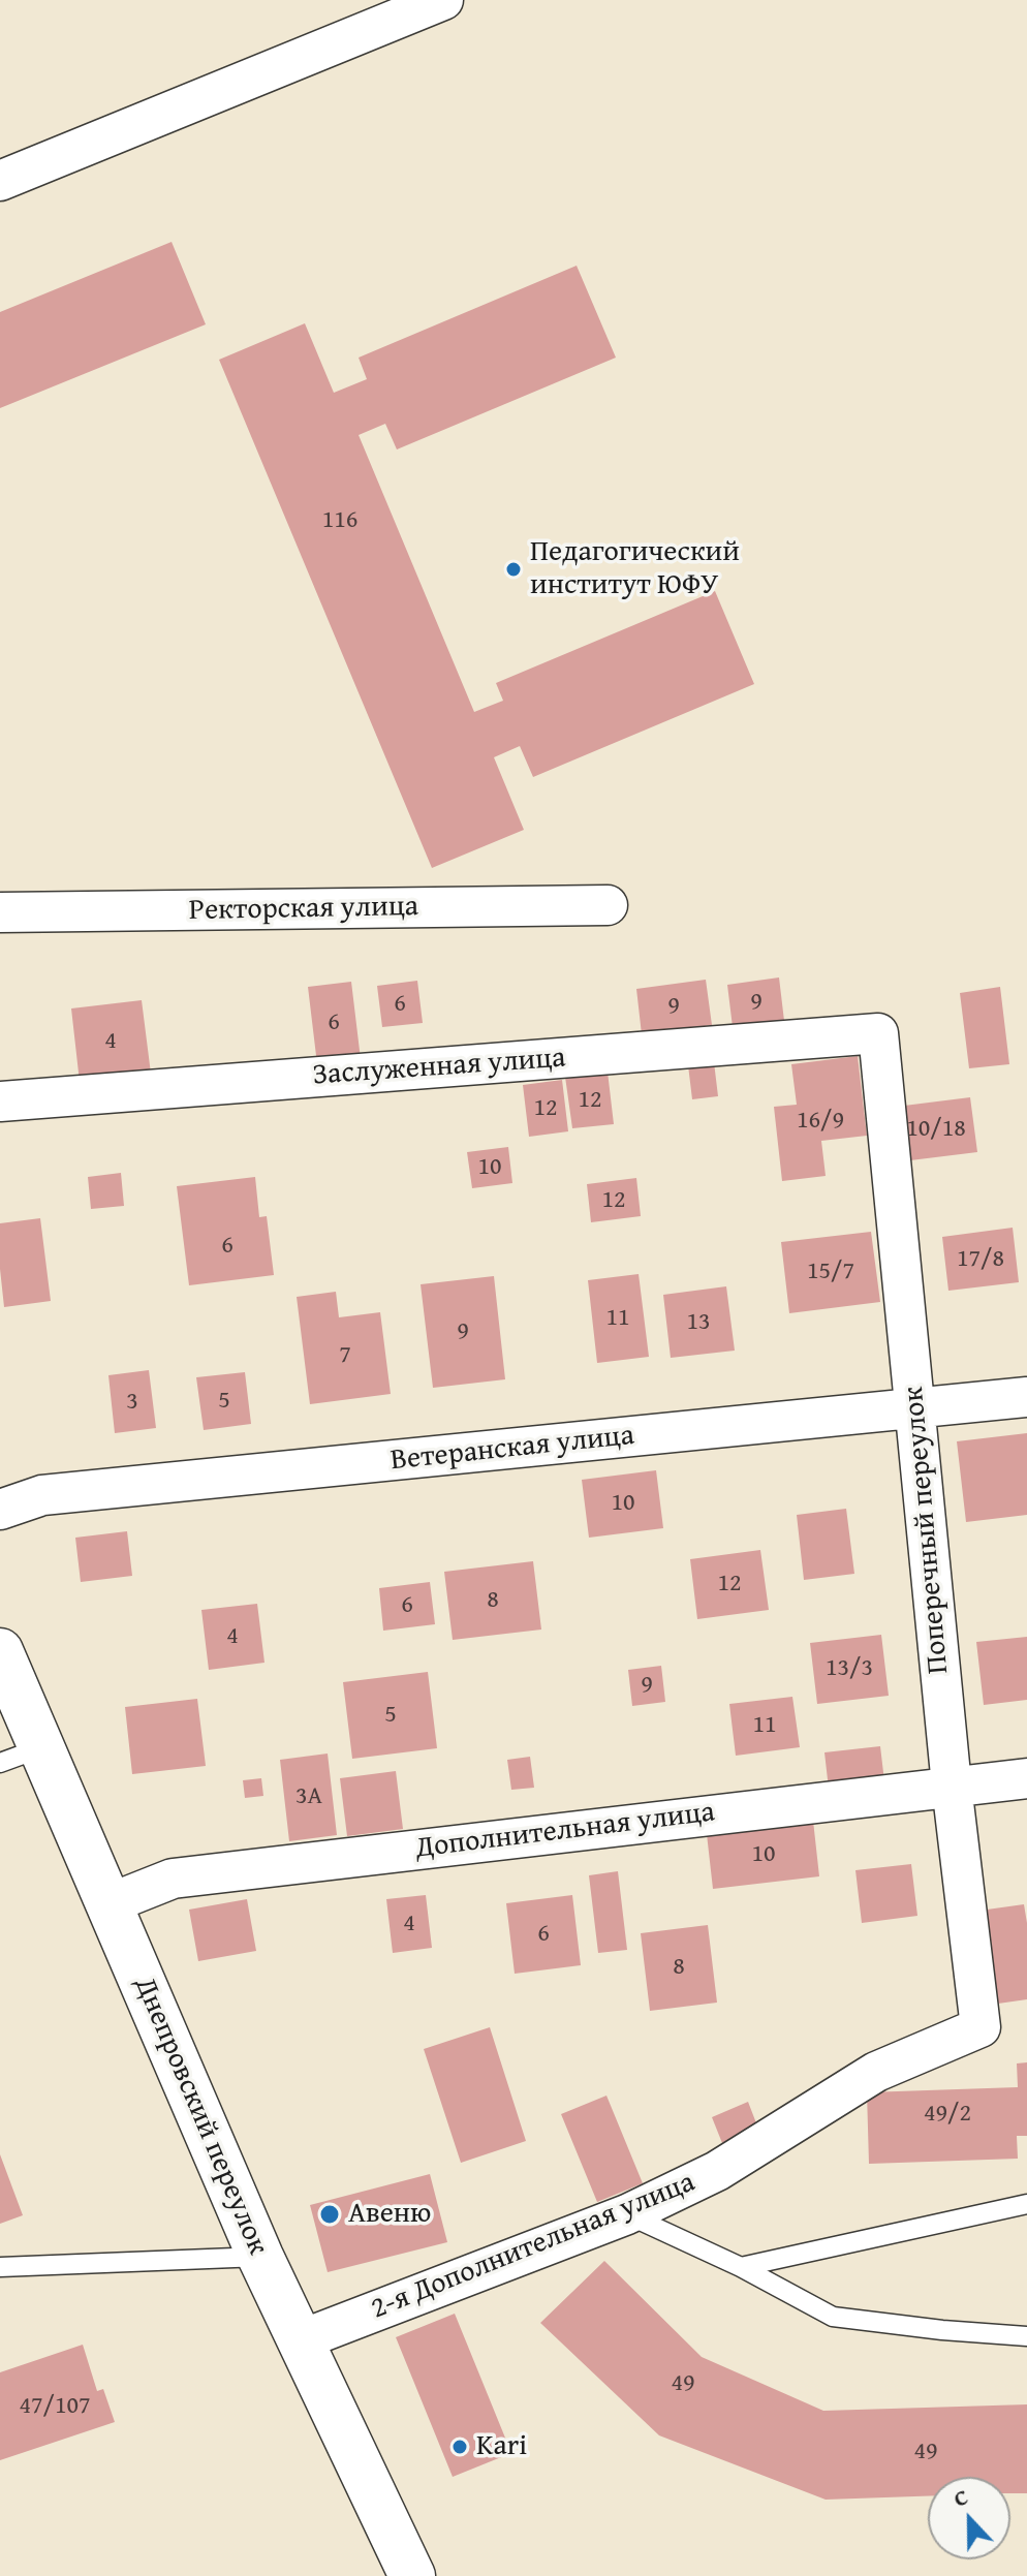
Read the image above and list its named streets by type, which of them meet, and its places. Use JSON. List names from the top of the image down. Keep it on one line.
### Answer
{"streets":{"street":["Ректорская улица","Заслуженная улица","Ветеранская улица","Поперечный переулок","Дополнительная улица","Днепровский переулок","2-я Дополнительная улица"]},"crossings":[["Заслуженная улица","Поперечный переулок"],["Ветеранская улица","Поперечный переулок"],["Поперечный переулок","Дополнительная улица"],["Поперечный переулок","2-я Дополнительная улица"],["Дополнительная улица","Днепровский переулок"],["Днепровский переулок","2-я Дополнительная улица"]],"places":["Педагогический институт ЮФУ","Авеню","Kari"],"house_numbers":["116","9","6","9","6","4","12","12","16/9","10/18","10","12","6","17/8","15/7","11","13","9","7","5","3","10","12","8","6","4","13/3","9","5","11","3А","10","4","6","8","49/2","49","47/107","49"],"north":"top"}
